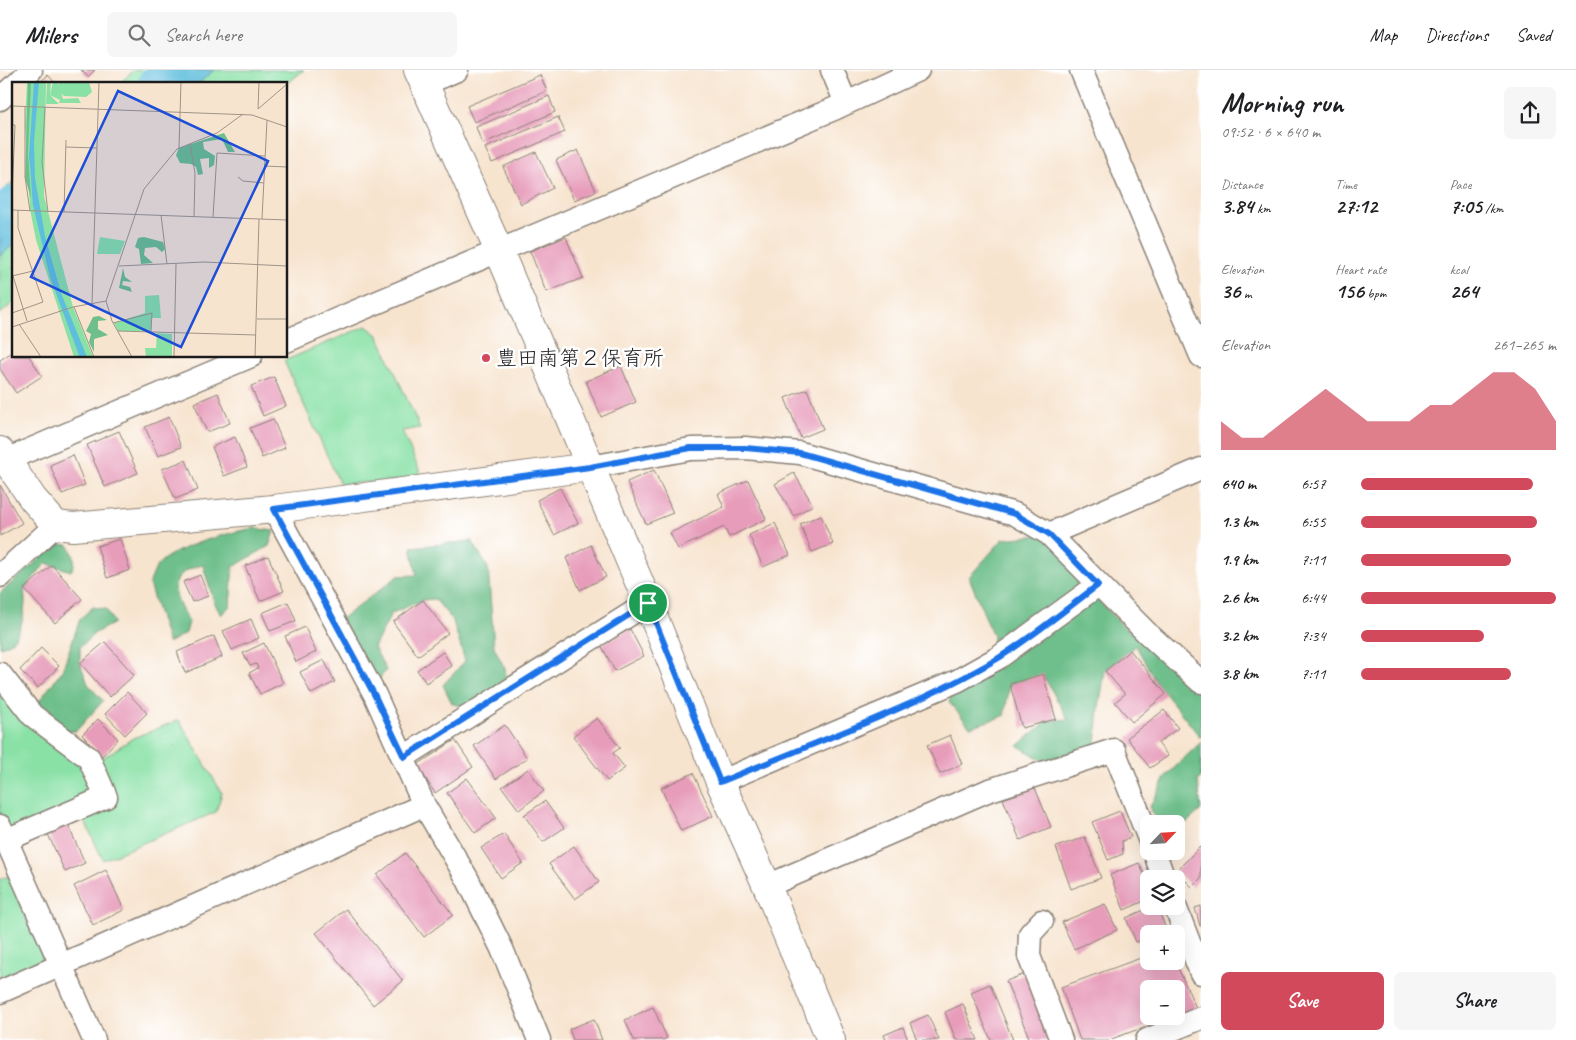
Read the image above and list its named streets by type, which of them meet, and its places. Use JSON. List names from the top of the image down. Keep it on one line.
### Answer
{"places":["豊田南第２保育所"],"north":"top right","page":{"header":"Milers","search":"Search here","nav":["Map","Directions","Saved"],"heading":["Morning run","09:52 · 6 × 640 m"],"stats":[["Distance","3.84 km"],["Time","27:12"],["Pace","7:05 /km"],["Elevation","36 m"],["Heart rate","156 bpm"],["kcal","264"]],"chart":["Elevation","261–265 m"],"list":[{"name":"640 m","note":"6:57"},{"name":"1.3 km","note":"6:55"},{"name":"1.9 km","note":"7:11"},{"name":"2.6 km","note":"6:44"},{"name":"3.2 km","note":"7:34"},{"name":"3.8 km","note":"7:11"}],"map_buttons":["+","−"],"buttons":["Save","Share"]}}
